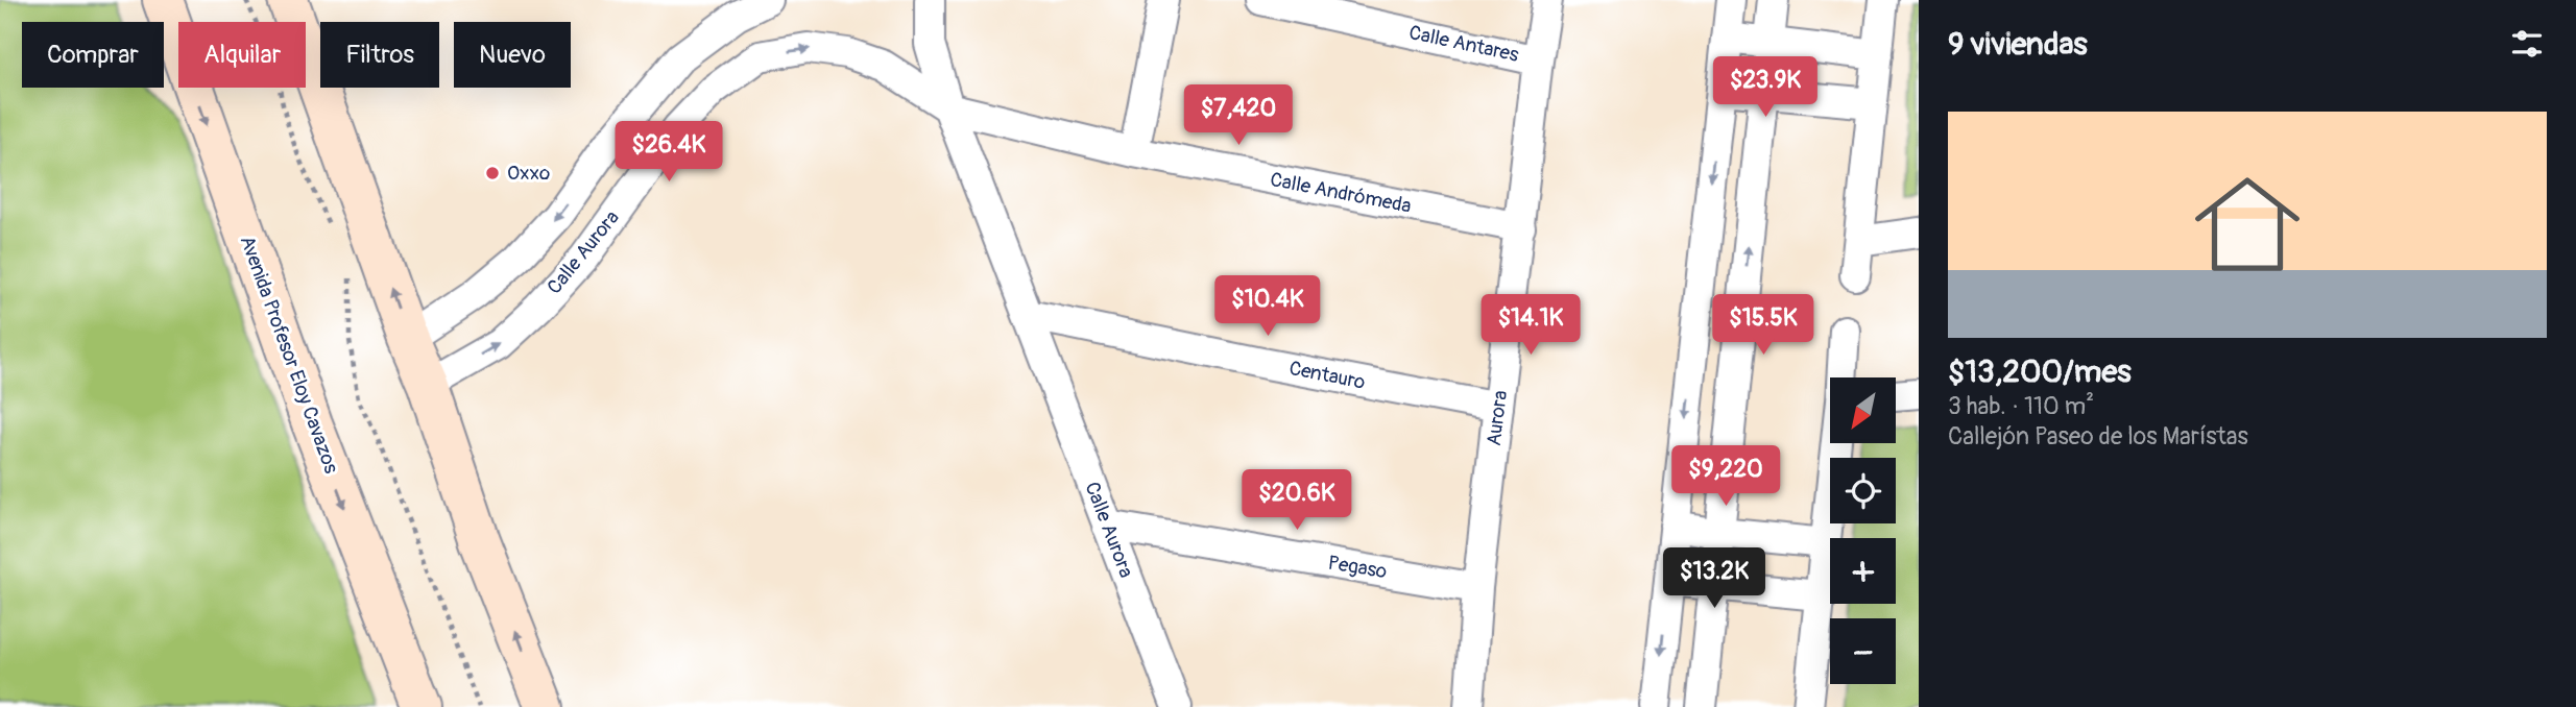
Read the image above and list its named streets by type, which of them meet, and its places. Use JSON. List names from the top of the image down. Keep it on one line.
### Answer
{"streets":{"main road":["Avenida Profesor Eloy Cavazos"],"street":["Calle Antares","Calle Andrómeda","Calle Aurora","Centauro","Aurora","Pegaso"]},"crossings":[["Calle Antares","Aurora"],["Calle Andrómeda","Calle Aurora"],["Calle Andrómeda","Aurora"],["Calle Aurora","Centauro"],["Calle Aurora","Pegaso"],["Centauro","Aurora"],["Aurora","Pegaso"]],"places":["Oxxo"],"north":"bottom left","page":{"heading":"9 viviendas","chip":["Comprar","Alquilar","Filtros","Nuevo"],"price":["$23.9K","$7,420","$26.4K","$10.4K","$14.1K","$15.5K","$9,220","$20.6K","$13.2K"],"list":[{"name":"$13,200/mes","note":"3 hab. · 110 m² · Callejón Paseo de los Marístas"}],"map_buttons":["+","−"]}}
